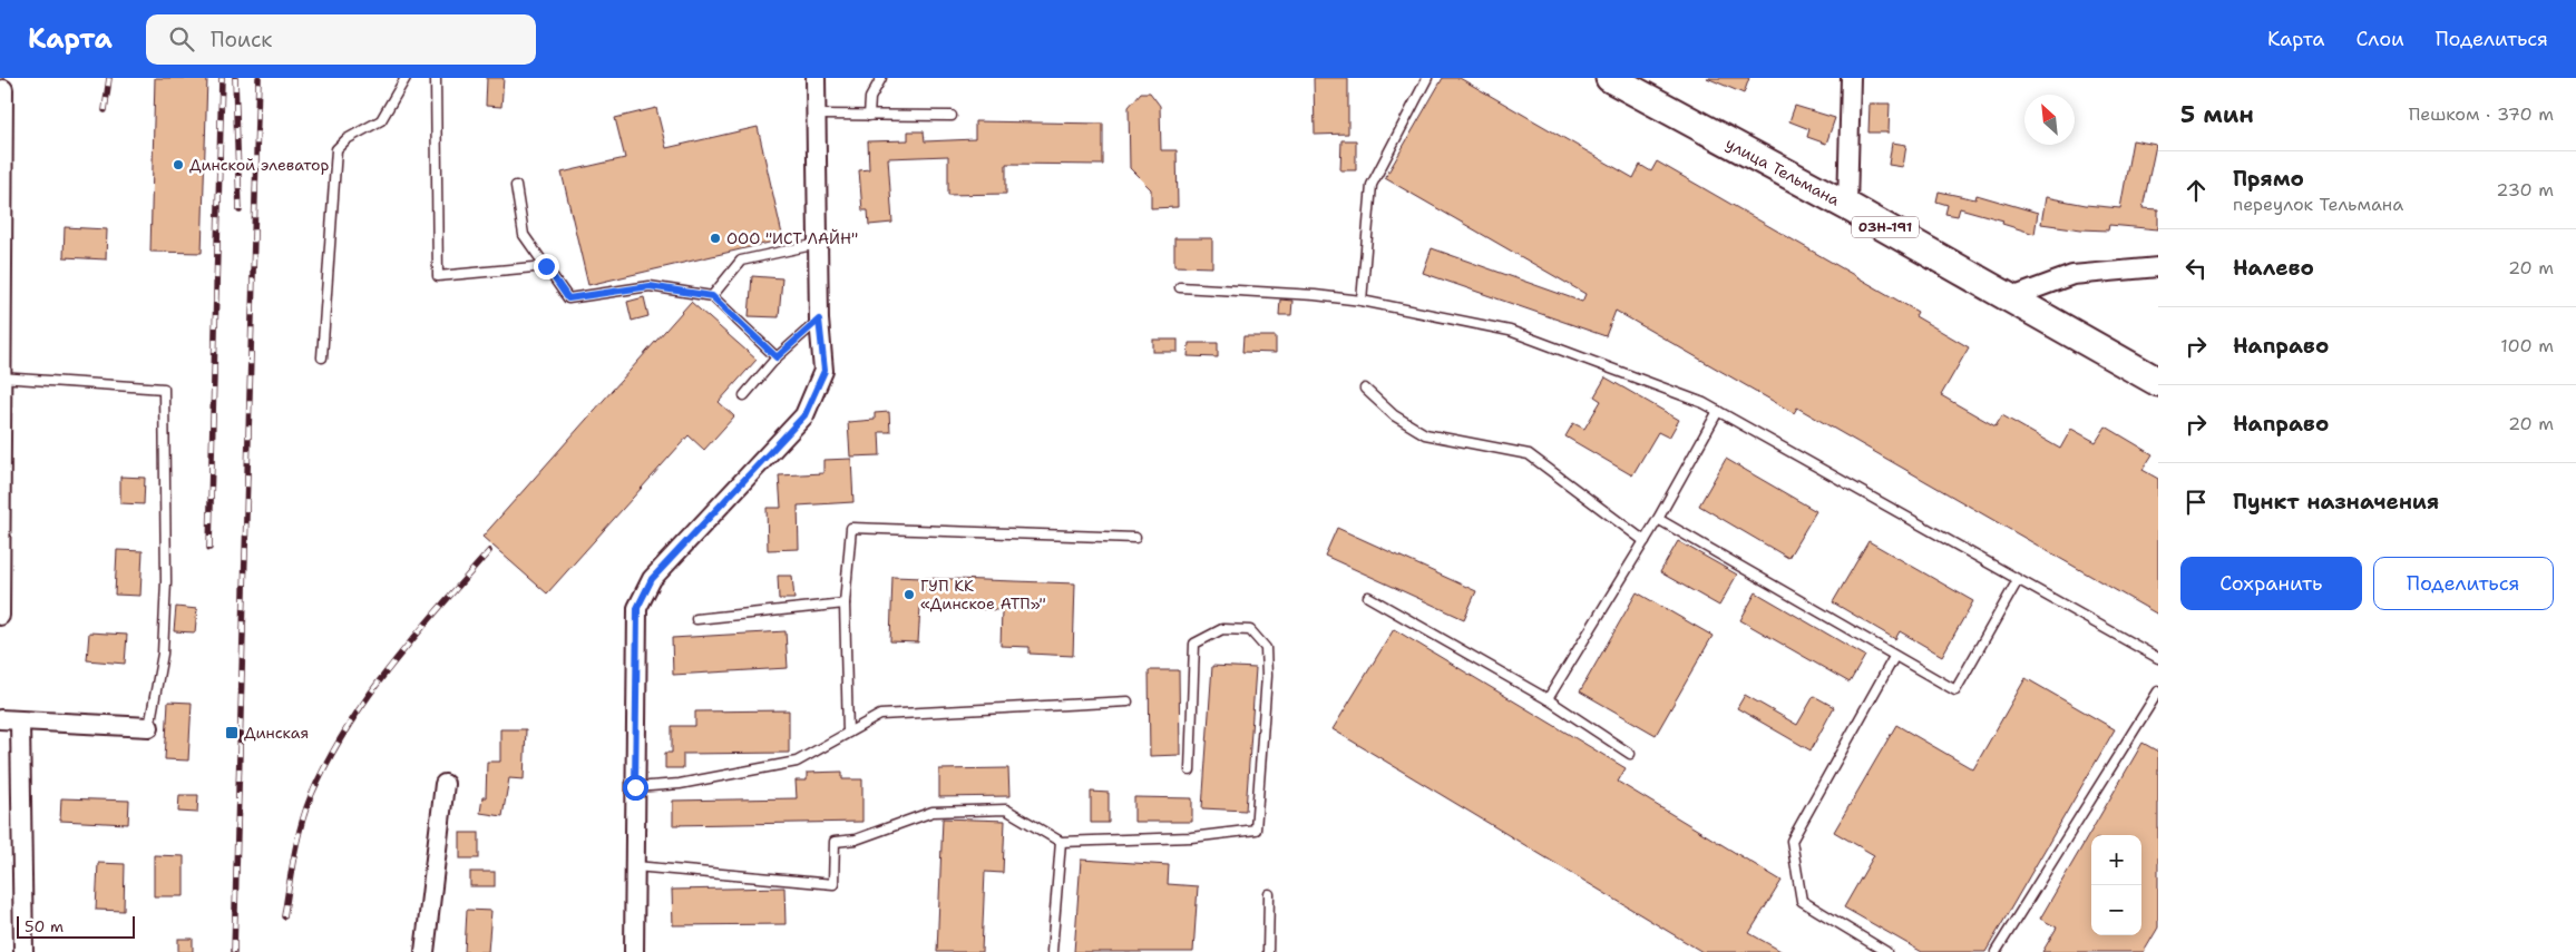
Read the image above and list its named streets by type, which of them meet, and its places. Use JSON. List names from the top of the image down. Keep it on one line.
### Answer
{"streets":{"main road":["улица Тельмана","03Н-191"]},"places":{"other":["Динской элеватор","ООО \"ИСТ ЛАЙН\"","ГУП КК «Динское АТП»\""],"transit":["Динская"]},"scale_bar":"50 m","north":"top left","page":{"header":"Карта","search":"Поиск","nav":["Карта","Слои","Поделиться"],"heading":["5 мин","Пешком · 370 m"],"list":[["Прямо","переулок Тельмана","230 m"],["Налево","20 m"],["Направо","100 m"],["Направо","20 m"],"Пункт назначения"],"buttons":["Сохранить","Поделиться"],"map_buttons":["+","−"],"scale":"50 m"}}
